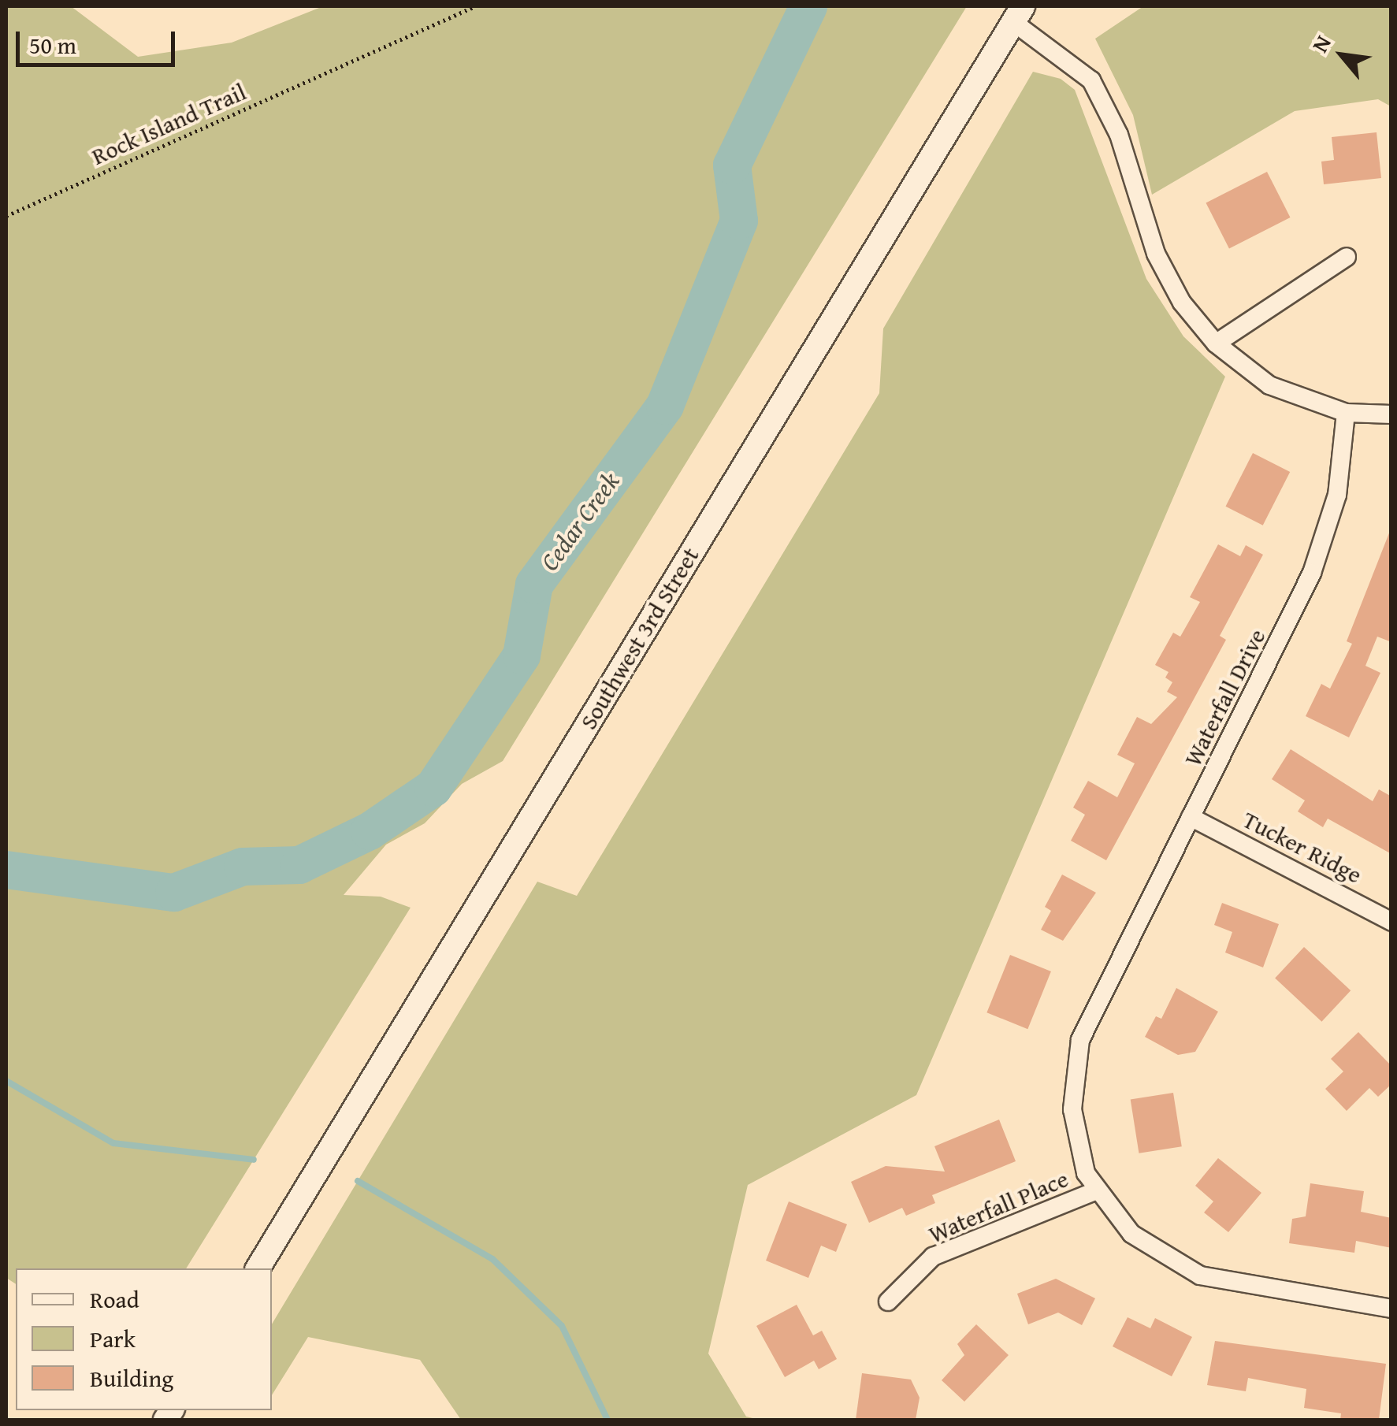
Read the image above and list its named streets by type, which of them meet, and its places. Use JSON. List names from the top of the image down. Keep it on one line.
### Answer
{"streets":{"main road":["Southwest 3rd Street"],"street":["Waterfall Drive","Tucker Ridge","Waterfall Place"],"path":["Rock Island Trail"]},"crossings":[["Waterfall Drive","Tucker Ridge"],["Waterfall Drive","Waterfall Place"]],"water":["Cedar Creek"],"legend":["Road","Park","Building"],"scale_bar":"50 m","north":"top left"}
